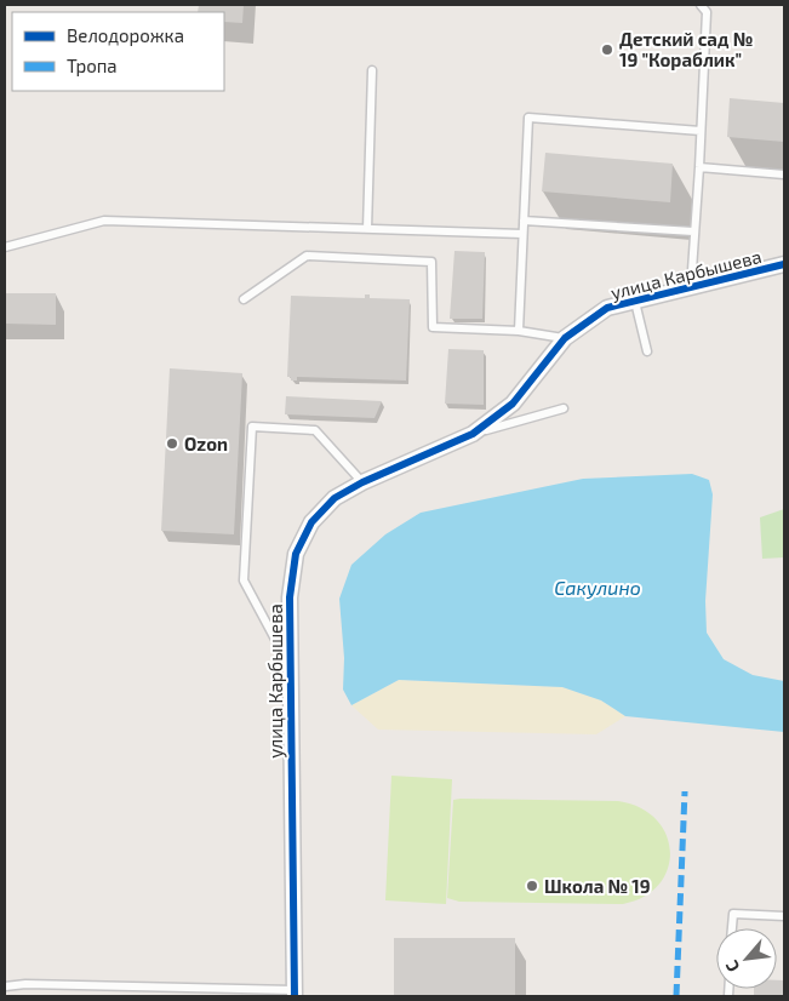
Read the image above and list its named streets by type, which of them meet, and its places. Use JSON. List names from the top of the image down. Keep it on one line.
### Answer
{"streets":{"street":["улица Карбышева"]},"water":["Сакулино"],"places":["Детский сад № 19 \"Кораблик\"","Ozon","Школа № 19"],"legend":["Велодорожка","Тропа"],"north":"bottom left"}
